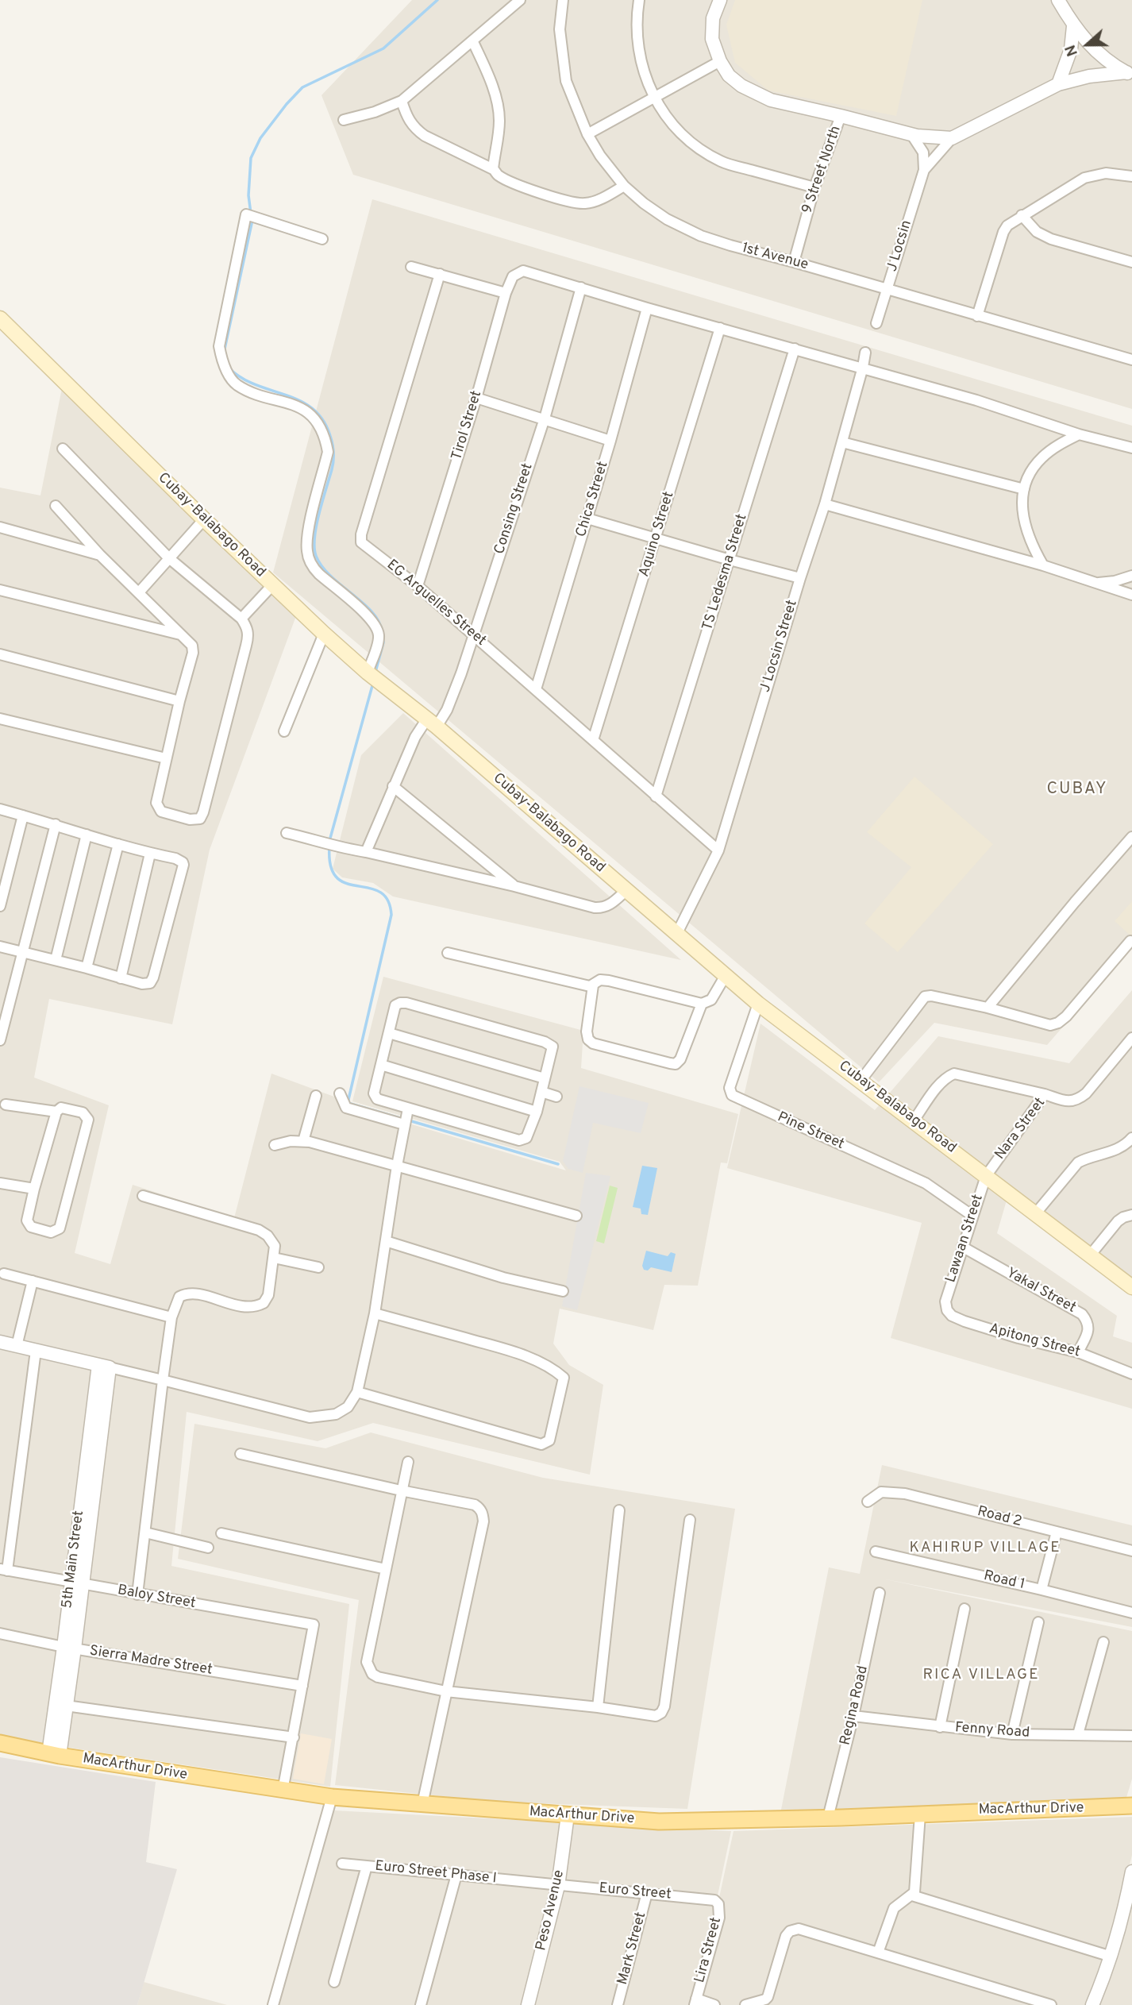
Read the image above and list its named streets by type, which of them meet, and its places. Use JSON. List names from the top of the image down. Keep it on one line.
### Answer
{"streets":{"main road":["Cubay-Balabago Road","MacArthur Drive"],"street":["9 Street North","J Locsin","1st Avenue","Tirol Street","Chica Street","Consing Street","Aquino Street","TS Ledesma Street","EG Arguelles Street","J Locsin Street","Nara Street","Pine Street","Lawaan Street","Yakal Street","Apitong Street","Road 2","5th Main Street","Road 1","Baloy Street","Sierra Madre Street","Regina Road","Fenny Road","Euro Street Phase I","Euro Street","Peso Avenue","Mark Street","Lira Street"]},"crossings":[["9 Street North","1st Avenue"],["J Locsin","1st Avenue"],["Tirol Street","Consing Street"],["Tirol Street","EG Arguelles Street"],["Chica Street","EG Arguelles Street"],["Consing Street","Cubay-Balabago Road"],["Consing Street","EG Arguelles Street"],["Cubay-Balabago Road","J Locsin Street"],["Cubay-Balabago Road","Nara Street"],["Cubay-Balabago Road","Pine Street"],["Cubay-Balabago Road","Lawaan Street"],["Aquino Street","EG Arguelles Street"],["TS Ledesma Street","EG Arguelles Street"],["EG Arguelles Street","J Locsin Street"],["Nara Street","Lawaan Street"],["Pine Street","Lawaan Street"],["Lawaan Street","Yakal Street"],["Lawaan Street","Apitong Street"],["Yakal Street","Apitong Street"],["5th Main Street","Baloy Street"],["5th Main Street","Sierra Madre Street"],["5th Main Street","MacArthur Drive"],["Baloy Street","Sierra Madre Street"],["Regina Road","Fenny Road"],["Regina Road","MacArthur Drive"],["MacArthur Drive","Peso Avenue"],["Euro Street Phase I","Euro Street"],["Euro Street Phase I","Peso Avenue"],["Euro Street","Peso Avenue"],["Euro Street","Mark Street"],["Euro Street","Lira Street"]],"districts":["CUBAY","KAHIRUP VILLAGE","RICA VILLAGE"],"north":"left"}
